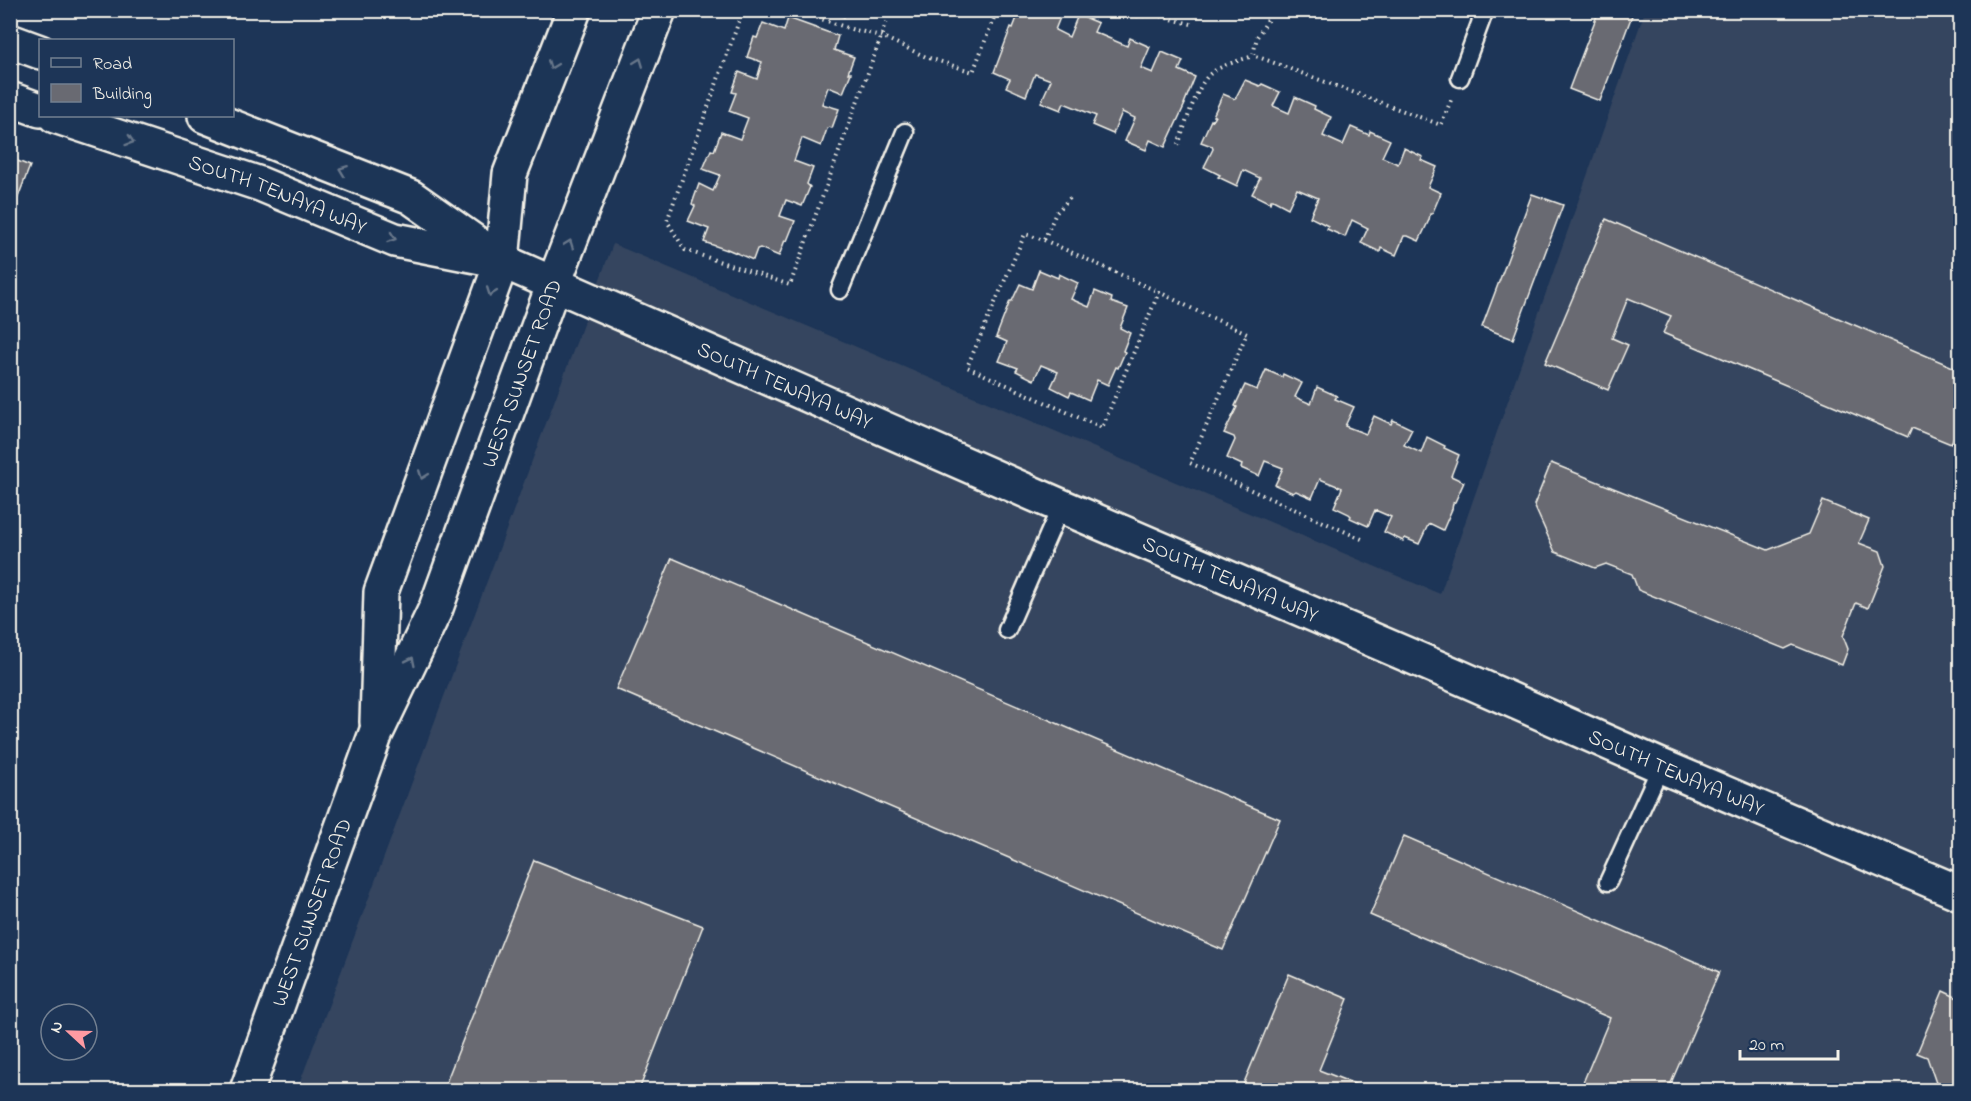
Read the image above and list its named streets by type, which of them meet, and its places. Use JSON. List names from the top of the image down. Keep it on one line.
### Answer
{"streets":{"street":["SOUTH TENAYA WAY","WEST SUNSET ROAD"]},"crossings":[["SOUTH TENAYA WAY","WEST SUNSET ROAD"]],"legend":["Road","Building"],"scale_bar":"20 m","north":"left"}
